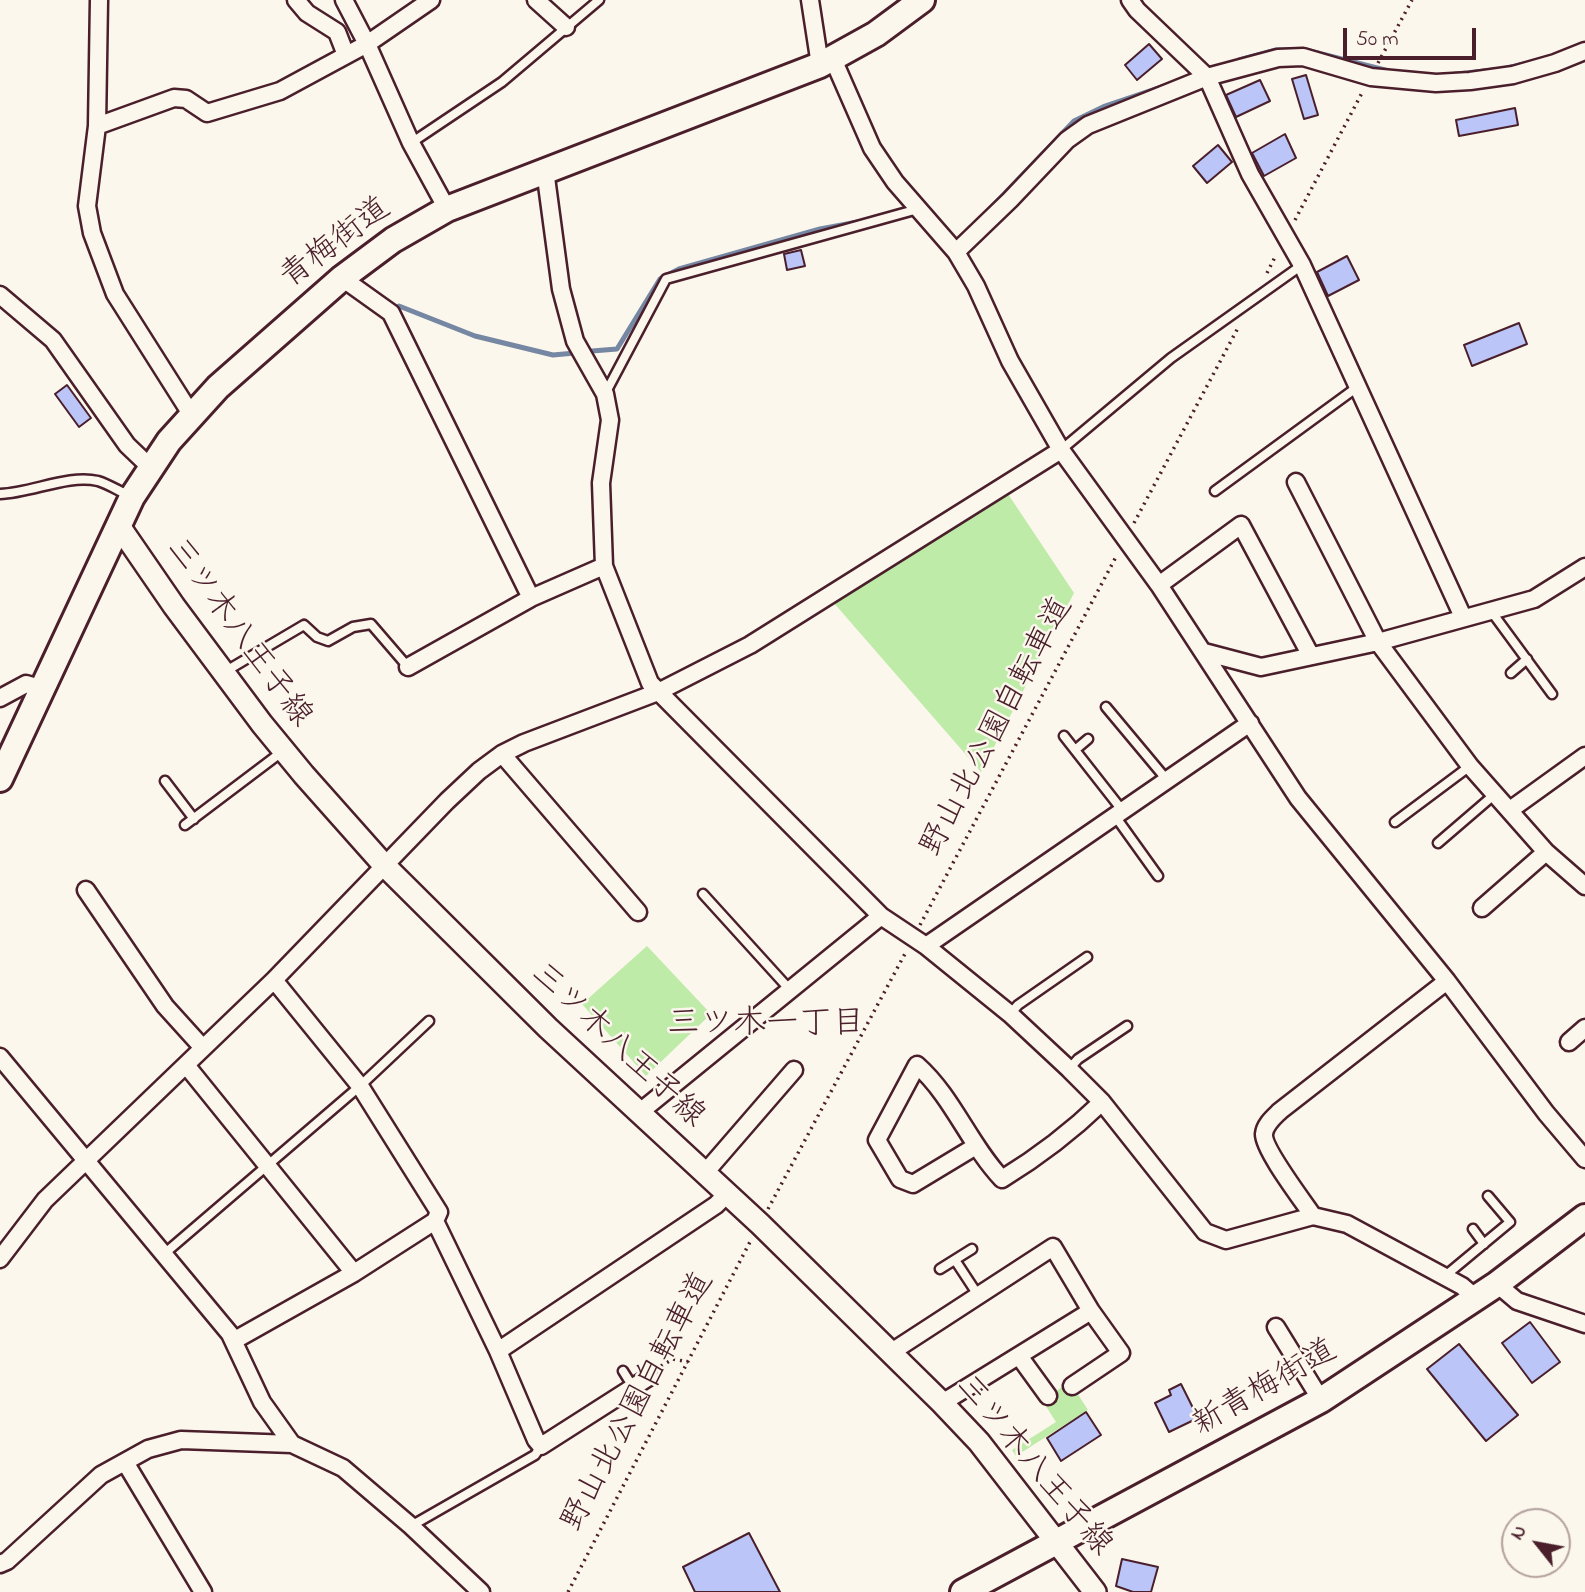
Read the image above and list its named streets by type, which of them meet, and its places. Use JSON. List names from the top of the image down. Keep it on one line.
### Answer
{"streets":{"main road":["青梅街道","三ツ木八王子線","新青梅街道"],"path":["野山北公園自転車道"]},"crossings":[["青梅街道","三ツ木八王子線"],["三ツ木八王子線","新青梅街道"]],"districts":["三ツ木一丁目"],"scale_bar":"50 m","north":"top left"}
